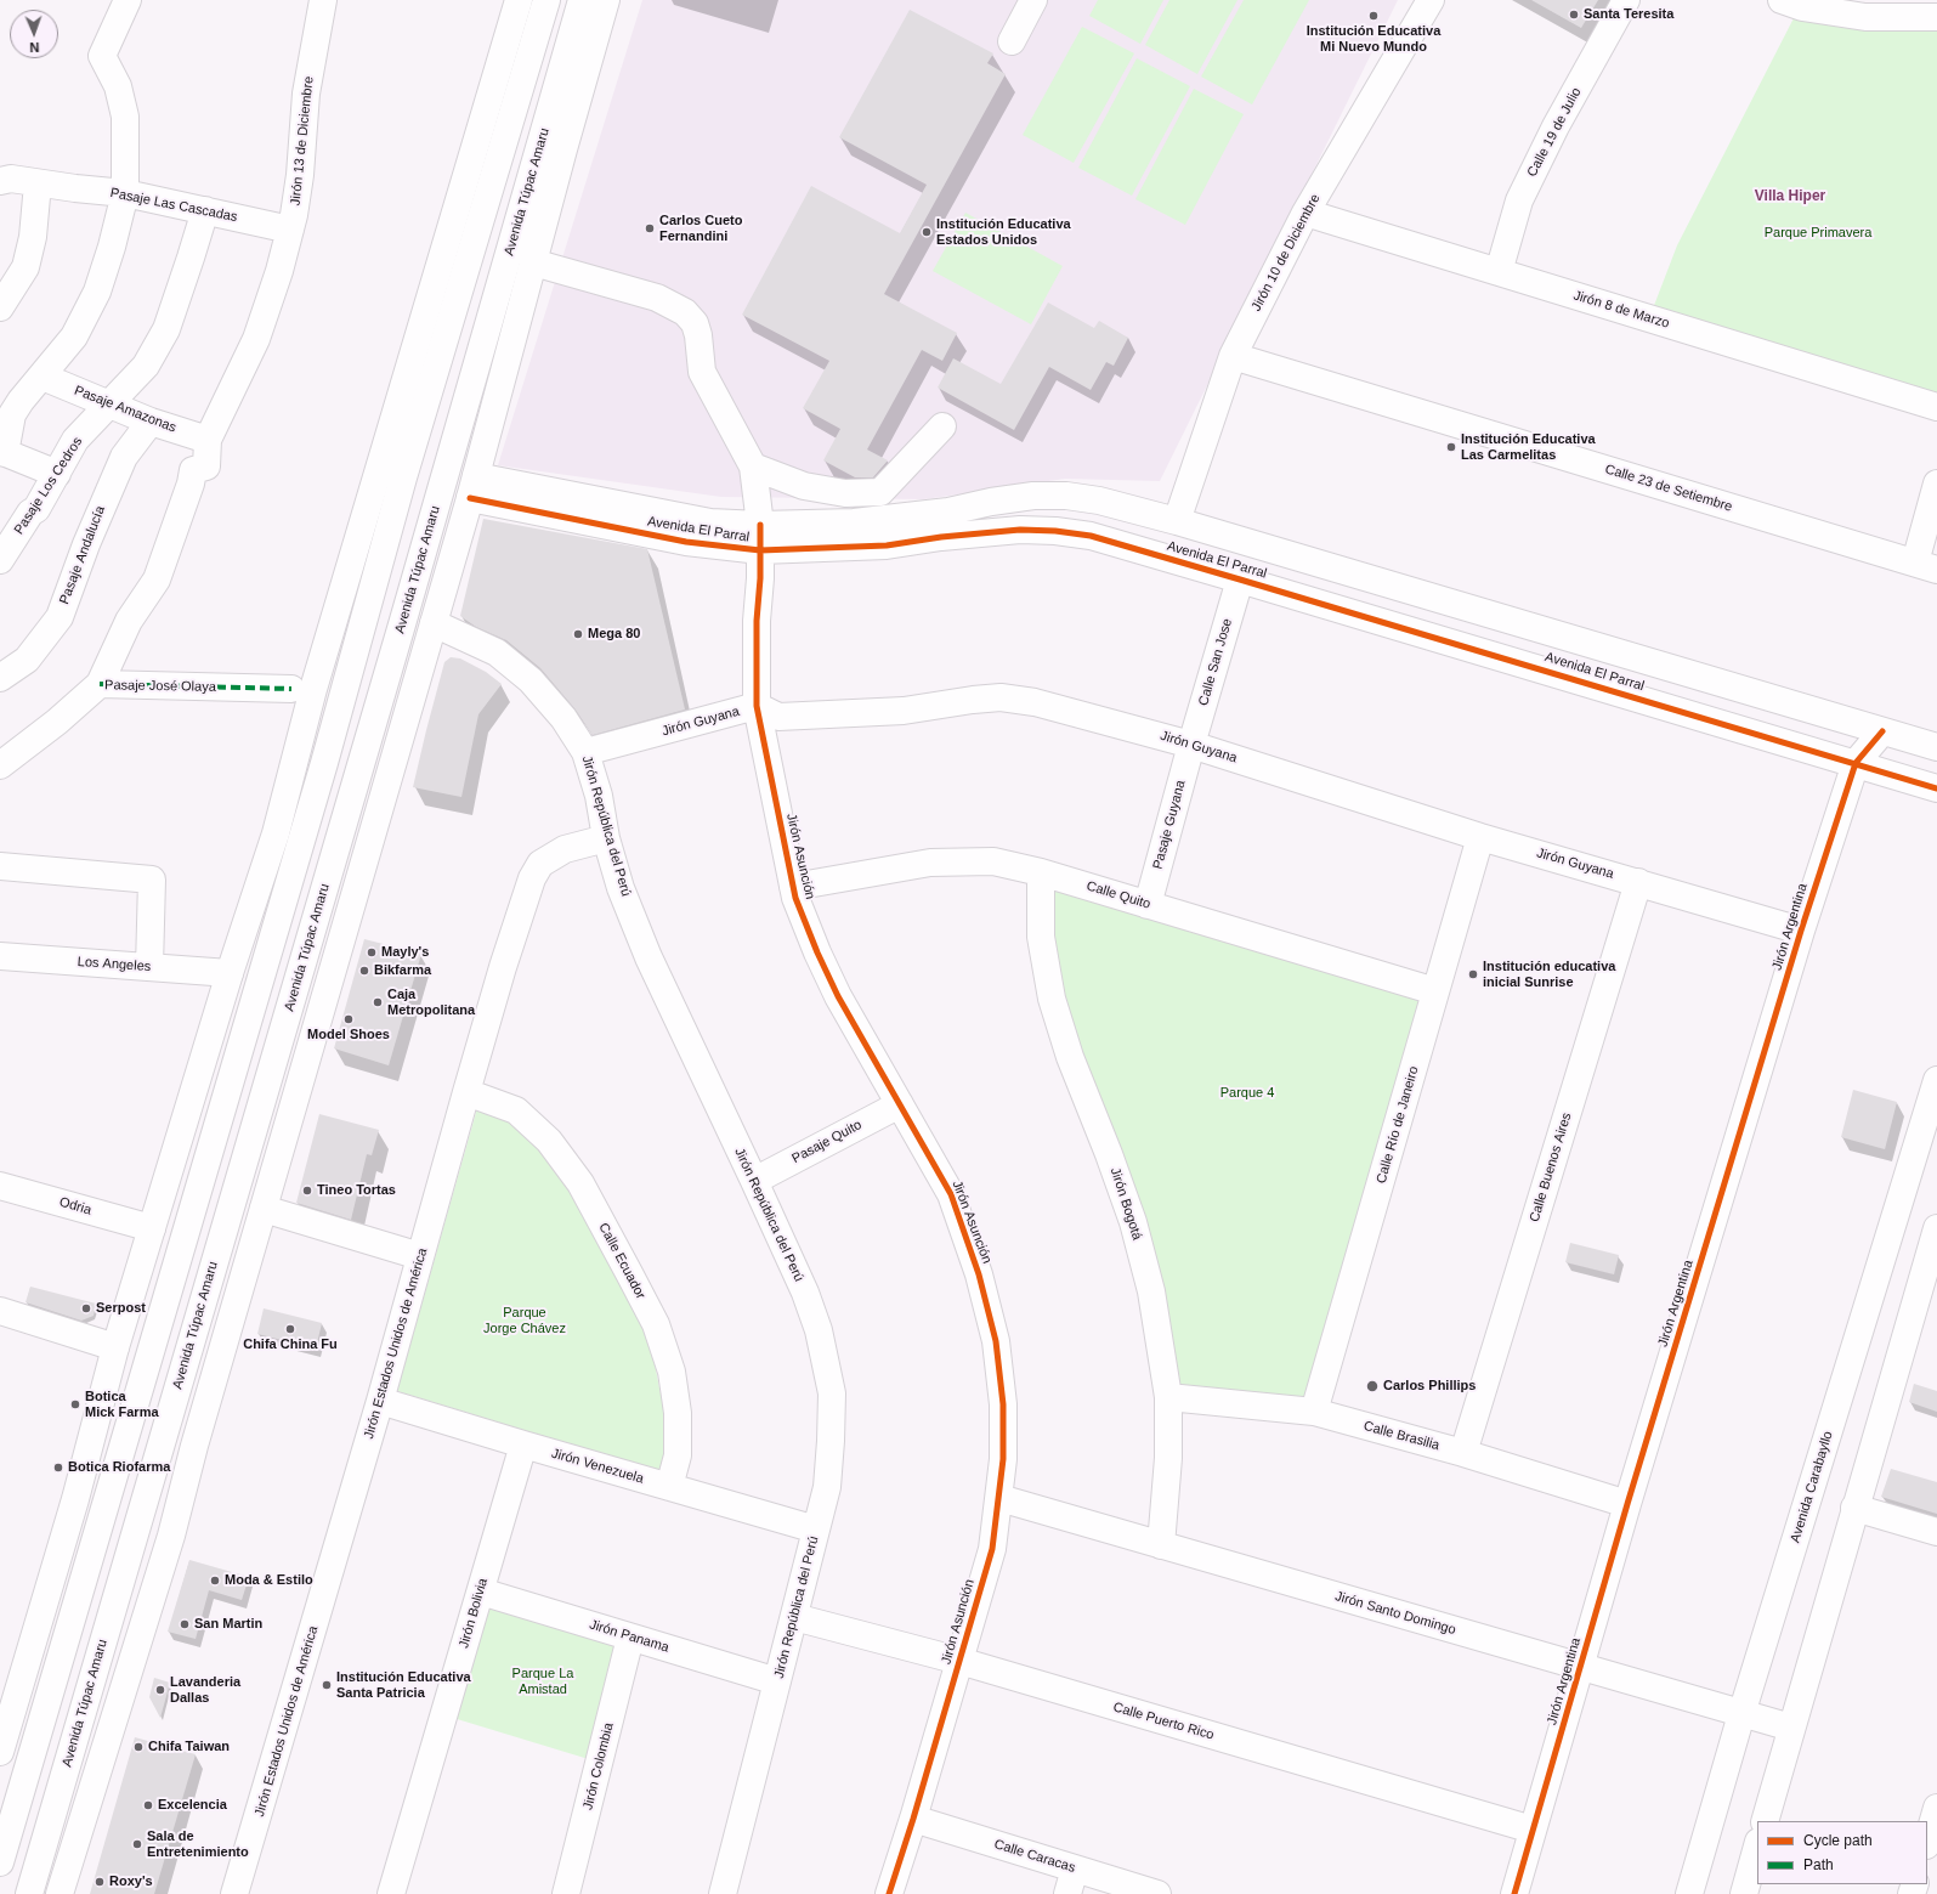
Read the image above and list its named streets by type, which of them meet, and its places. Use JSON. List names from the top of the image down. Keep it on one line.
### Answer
{"streets":{"main road":["Calle 19 de Julio","Jirón 13 de Diciembre","Avenida Túpac Amaru","Pasaje Las Cascadas","Jirón 10 de Diciembre","Jirón 8 de Marzo","Pasaje Amazonas","Pasaje Los Cedros","Calle 23 de Setiembre","Avenida El Parral","Pasaje Andalucía","Calle San Jose","Pasaje José Olaya","Jirón Guyana","Pasaje Guyana","Jirón República del Perú","Jirón Asunción","Calle Quito","Jirón Argentina","Los Angeles","Calle Río de Janeiro","Pasaje Quito","Calle Buenos Aires","Jirón Bogotá","Odria","Calle Ecuador","Jirón Estados Unidos de América","Calle Brasilia","Jirón Venezuela","Avenida Carabayllo","Jirón Bolivia","Jirón Santo Domingo","Jirón Panama","Calle Puerto Rico","Jirón Colombia","Calle Caracas"]},"crossings":[["Calle 19 de Julio","Jirón 8 de Marzo"],["Jirón 13 de Diciembre","Pasaje Las Cascadas"],["Jirón 13 de Diciembre","Pasaje Amazonas"],["Avenida Túpac Amaru","Avenida El Parral"],["Avenida Túpac Amaru","Jirón República del Perú"],["Pasaje Las Cascadas","Pasaje Los Cedros"],["Jirón 10 de Diciembre","Jirón 8 de Marzo"],["Jirón 10 de Diciembre","Calle 23 de Setiembre"],["Jirón 10 de Diciembre","Avenida El Parral"],["Pasaje Amazonas","Pasaje Los Cedros"],["Pasaje Amazonas","Pasaje Andalucía"],["Avenida El Parral","Calle San Jose"],["Avenida El Parral","Jirón Asunción"],["Avenida El Parral","Jirón Argentina"],["Calle San Jose","Jirón Guyana"],["Calle San Jose","Pasaje Guyana"],["Jirón Guyana","Pasaje Guyana"],["Jirón Guyana","Jirón República del Perú"],["Jirón Guyana","Jirón Asunción"],["Jirón Guyana","Jirón Argentina"],["Jirón Guyana","Calle Río de Janeiro"],["Jirón Guyana","Calle Buenos Aires"],["Pasaje Guyana","Calle Quito"],["Jirón República del Perú","Pasaje Quito"],["Jirón República del Perú","Jirón Estados Unidos de América"],["Jirón República del Perú","Jirón Venezuela"],["Jirón República del Perú","Jirón Panama"],["Jirón República del Perú","Calle Puerto Rico"],["Jirón Asunción","Calle Quito"],["Jirón Asunción","Pasaje Quito"],["Jirón Asunción","Jirón Santo Domingo"],["Jirón Asunción","Calle Puerto Rico"],["Jirón Asunción","Calle Caracas"],["Calle Quito","Calle Río de Janeiro"],["Calle Quito","Jirón Bogotá"],["Jirón Argentina","Calle Brasilia"],["Jirón Argentina","Jirón Santo Domingo"],["Jirón Argentina","Calle Puerto Rico"],["Calle Río de Janeiro","Calle Brasilia"],["Calle Buenos Aires","Calle Brasilia"],["Jirón Bogotá","Calle Brasilia"],["Jirón Bogotá","Jirón Santo Domingo"],["Calle Ecuador","Jirón Estados Unidos de América"],["Calle Ecuador","Jirón Venezuela"],["Jirón Estados Unidos de América","Jirón Venezuela"],["Jirón Venezuela","Jirón Bolivia"],["Avenida Carabayllo","Jirón Santo Domingo"],["Jirón Bolivia","Jirón Panama"],["Jirón Panama","Jirón Colombia"]],"districts":["Villa Hiper"],"parks":["Parque Primavera","Parque 4","Parque Jorge Chávez","Parque La Amistad"],"places":["Santa Teresita","Institución Educativa Mi Nuevo Mundo","Carlos Cueto Fernandini","Institución Educativa Estados Unidos","Institución Educativa Las Carmelitas","Mega 80","Mayly's","Bikfarma","Institución educativa inicial Sunrise","Caja Metropolitana","Model Shoes","Tineo Tortas","Serpost","Chifa China Fu","Carlos Phillips","Botica Mick Farma","Botica Riofarma","Moda & Estilo","San Martin","Institución Educativa Santa Patricia","Lavanderia Dallas","Chifa Taiwan","Excelencia","Sala de Entretenimiento","Roxy's"],"legend":["Cycle path","Path"],"north":"bottom"}
